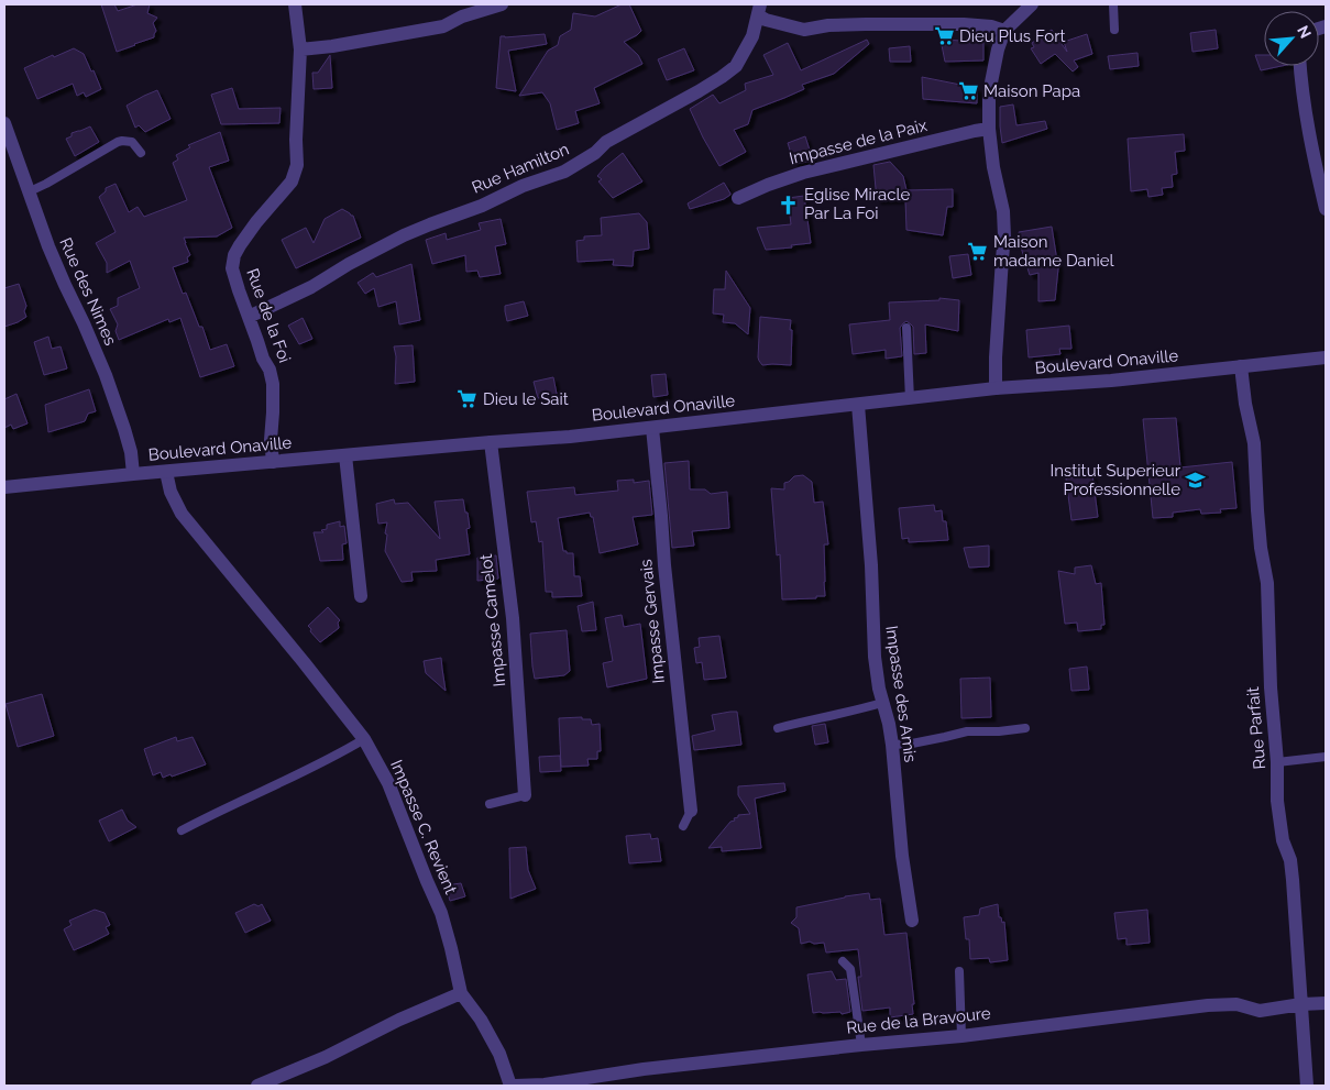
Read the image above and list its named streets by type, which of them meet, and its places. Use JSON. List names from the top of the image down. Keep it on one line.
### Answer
{"streets":{"street":["Impasse de la Paix","Rue Hamilton","Rue des Nimes","Rue de la Foi","Boulevard Onaville","Impasse Camelot","Impasse Gervais","Impasse des Amis","Rue Parfait","Impasse C. Revient","Rue de la Bravoure"]},"crossings":[["Rue Hamilton","Rue de la Foi"],["Rue des Nimes","Boulevard Onaville"],["Rue de la Foi","Boulevard Onaville"],["Boulevard Onaville","Impasse Camelot"],["Boulevard Onaville","Impasse Gervais"],["Boulevard Onaville","Impasse des Amis"],["Boulevard Onaville","Rue Parfait"],["Boulevard Onaville","Impasse C. Revient"],["Rue Parfait","Rue de la Bravoure"],["Impasse C. Revient","Rue de la Bravoure"]],"places":{"supermarket":["Dieu Plus Fort","Maison Papa","Maison madame Daniel","Dieu le Sait"],"church":["Eglise Miracle Par La Foi"],"school or university":["Institut Superieur Professionnelle"]},"north":"top right"}
